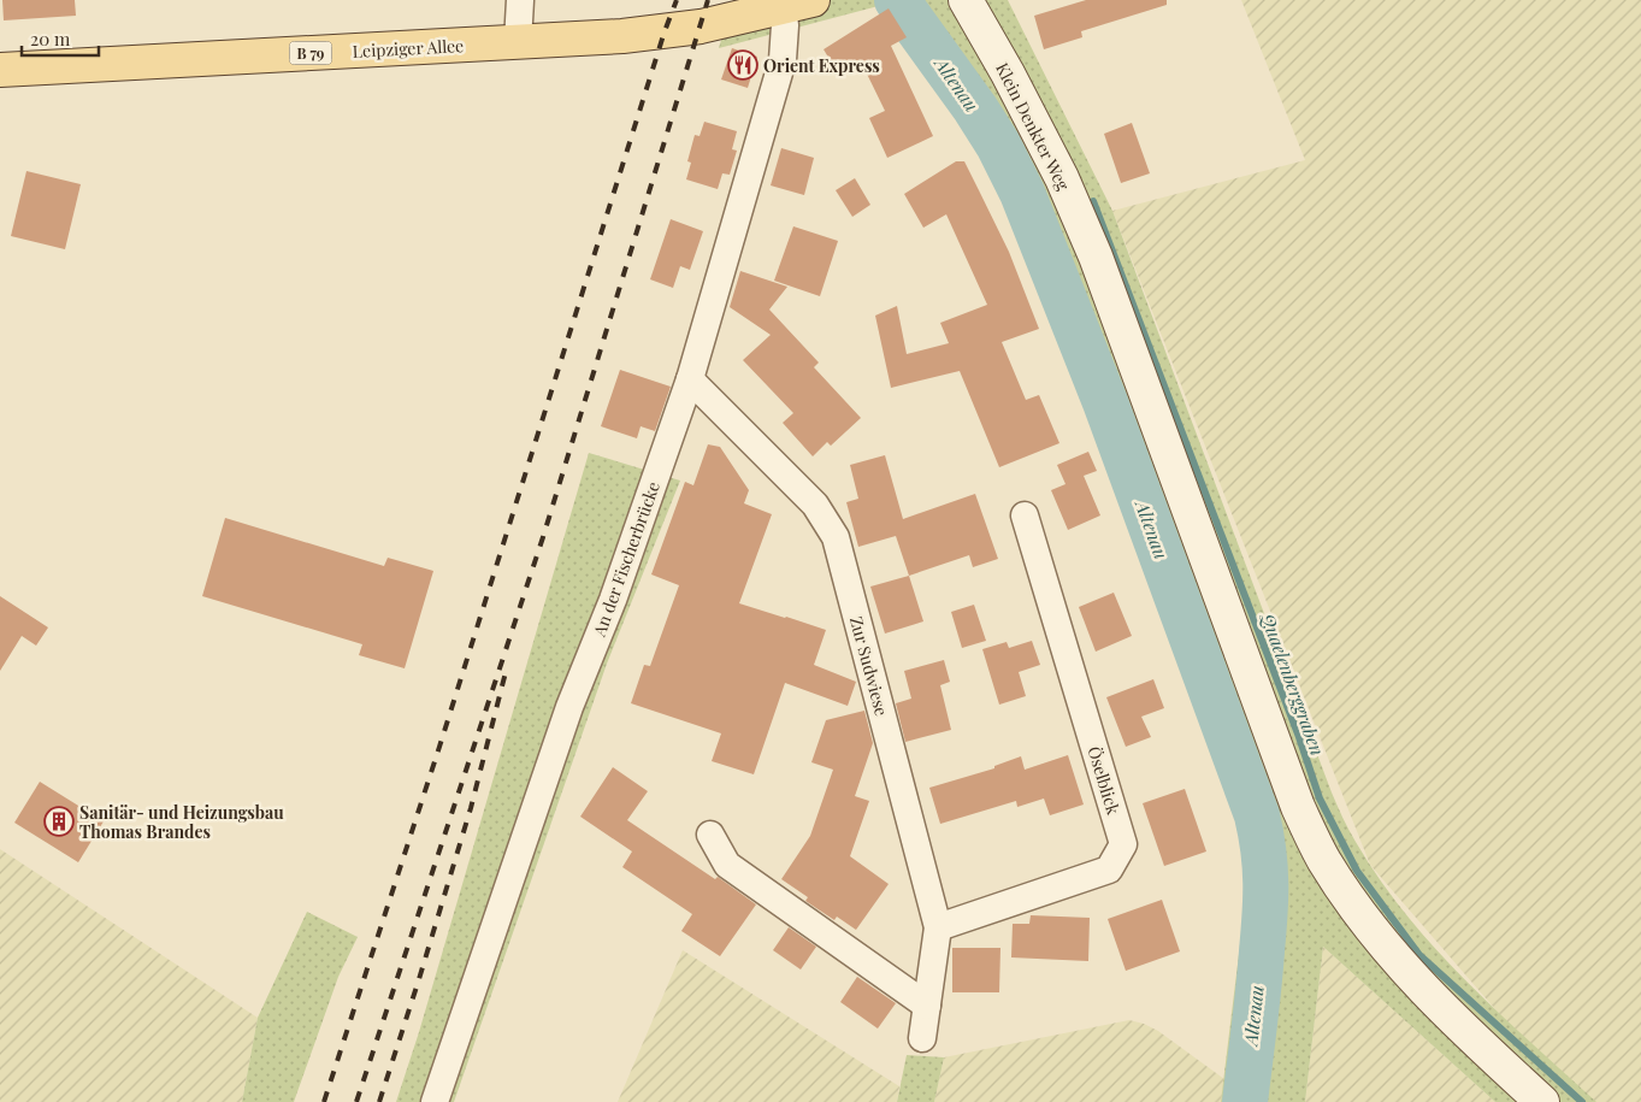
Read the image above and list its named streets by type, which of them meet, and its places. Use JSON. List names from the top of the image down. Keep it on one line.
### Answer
{"streets":{"main road":["Leipziger Allee","B 79"],"street":["Klein Denkter Weg","An der Fischerbrücke","Zur Sudwiese","Öselblick"]},"crossings":[["Leipziger Allee","An der Fischerbrücke"],["An der Fischerbrücke","Zur Sudwiese"],["Zur Sudwiese","Öselblick"]],"water":["Altenau","Quaelenberggraben"],"places":{"restaurant":["Orient Express"],"building":["Sanitär- und Heizungsbau Thomas Brandes"]},"scale_bar":"20 m"}
